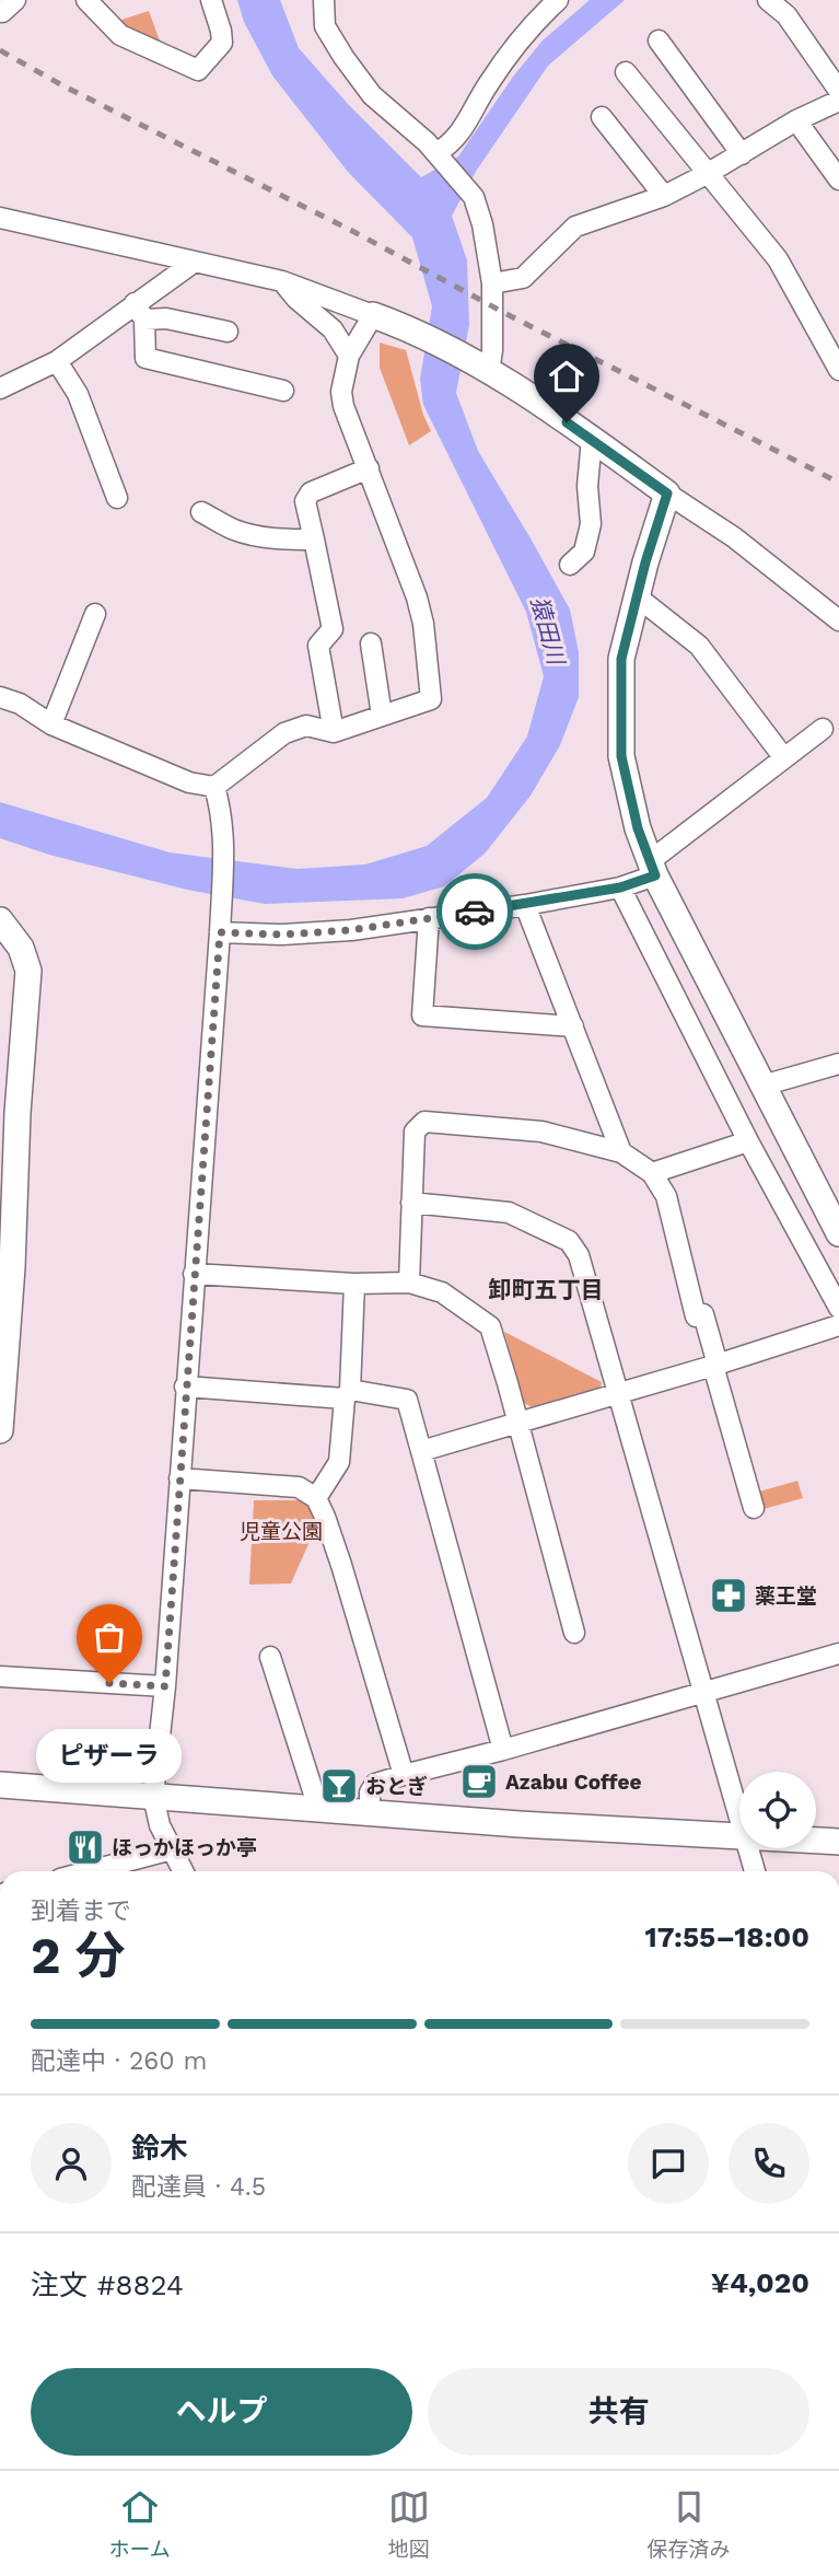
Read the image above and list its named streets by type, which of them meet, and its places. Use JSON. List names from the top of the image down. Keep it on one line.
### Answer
{"districts":["卸町五丁目"],"water":["猿田川"],"parks":["児童公園"],"places":{"pharmacy":["薬王堂"],"other":["ピザーラ"],"cafe":["Azabu Coffee"],"bar":["おとぎ"],"restaurant":["ほっかほっか亭"]},"page":{"bubble":"ピザーラ","heading":["2 分","到着まで","17:55–18:00"],"panel":["鈴木","配達員 · 4.5","注文 #8824","¥4,020"],"bar":"配達中 · 260 m","buttons":["ヘルプ","共有"],"tabs":["ホーム","地図","保存済み"]}}
